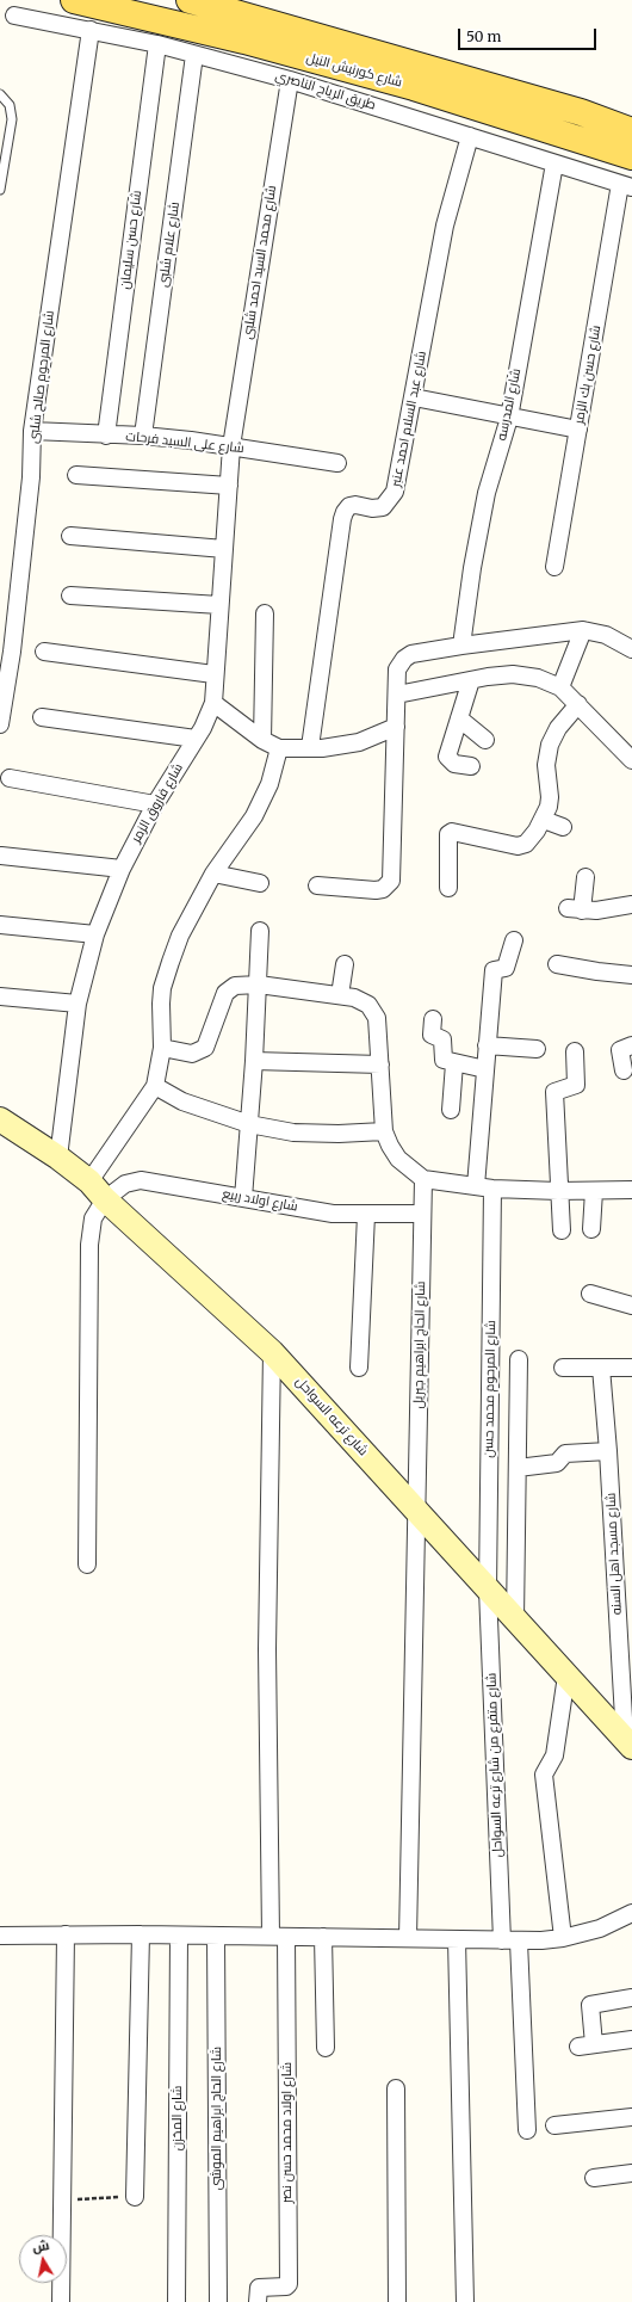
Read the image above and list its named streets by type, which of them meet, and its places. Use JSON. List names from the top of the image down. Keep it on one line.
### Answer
{"streets":{"main road":["شارع كورنيش النيل","شارع ترعه السواحل"],"street":["طريق الرياح الناصري","شارع حسن سليمان","شارع علام شلبى","شارع محمد السيد احمد شلبى","شارع حسن بك الزمر","شارع المرحوم صالح شلبى","شارع المدرسه","شارع عبد السلام احمد عنبر","شارع على السيد فرحات","شارع فاروق الزمر","شارع اولاد ربيع","شارع الحاج ابراهيم جبريل","شارع المرحوم محمد حسن","شارع مسجد اهل السنه","شارع متفرع من شارع ترعه السواحل","شارع المخزن","شارع الحاج ابراهيم الموشى","شارع اولاد محمد حسن نصر"]},"crossings":[["طريق الرياح الناصري","شارع حسن سليمان"],["طريق الرياح الناصري","شارع علام شلبى"],["طريق الرياح الناصري","شارع محمد السيد احمد شلبى"],["طريق الرياح الناصري","شارع حسن بك الزمر"],["طريق الرياح الناصري","شارع المرحوم صالح شلبى"],["طريق الرياح الناصري","شارع المدرسه"],["طريق الرياح الناصري","شارع عبد السلام احمد عنبر"],["شارع حسن سليمان","شارع على السيد فرحات"],["شارع علام شلبى","شارع على السيد فرحات"],["شارع محمد السيد احمد شلبى","شارع على السيد فرحات"],["شارع محمد السيد احمد شلبى","شارع فاروق الزمر"],["شارع المرحوم صالح شلبى","شارع على السيد فرحات"],["شارع على السيد فرحات","شارع فاروق الزمر"],["شارع فاروق الزمر","شارع ترعه السواحل"],["شارع اولاد ربيع","شارع الحاج ابراهيم جبريل"],["شارع اولاد ربيع","شارع ترعه السواحل"],["شارع الحاج ابراهيم جبريل","شارع ترعه السواحل"],["شارع المرحوم محمد حسن","شارع ترعه السواحل"],["شارع المرحوم محمد حسن","شارع متفرع من شارع ترعه السواحل"],["شارع ترعه السواحل","شارع مسجد اهل السنه"],["شارع ترعه السواحل","شارع متفرع من شارع ترعه السواحل"]],"scale_bar":"50 m","north":"top"}
